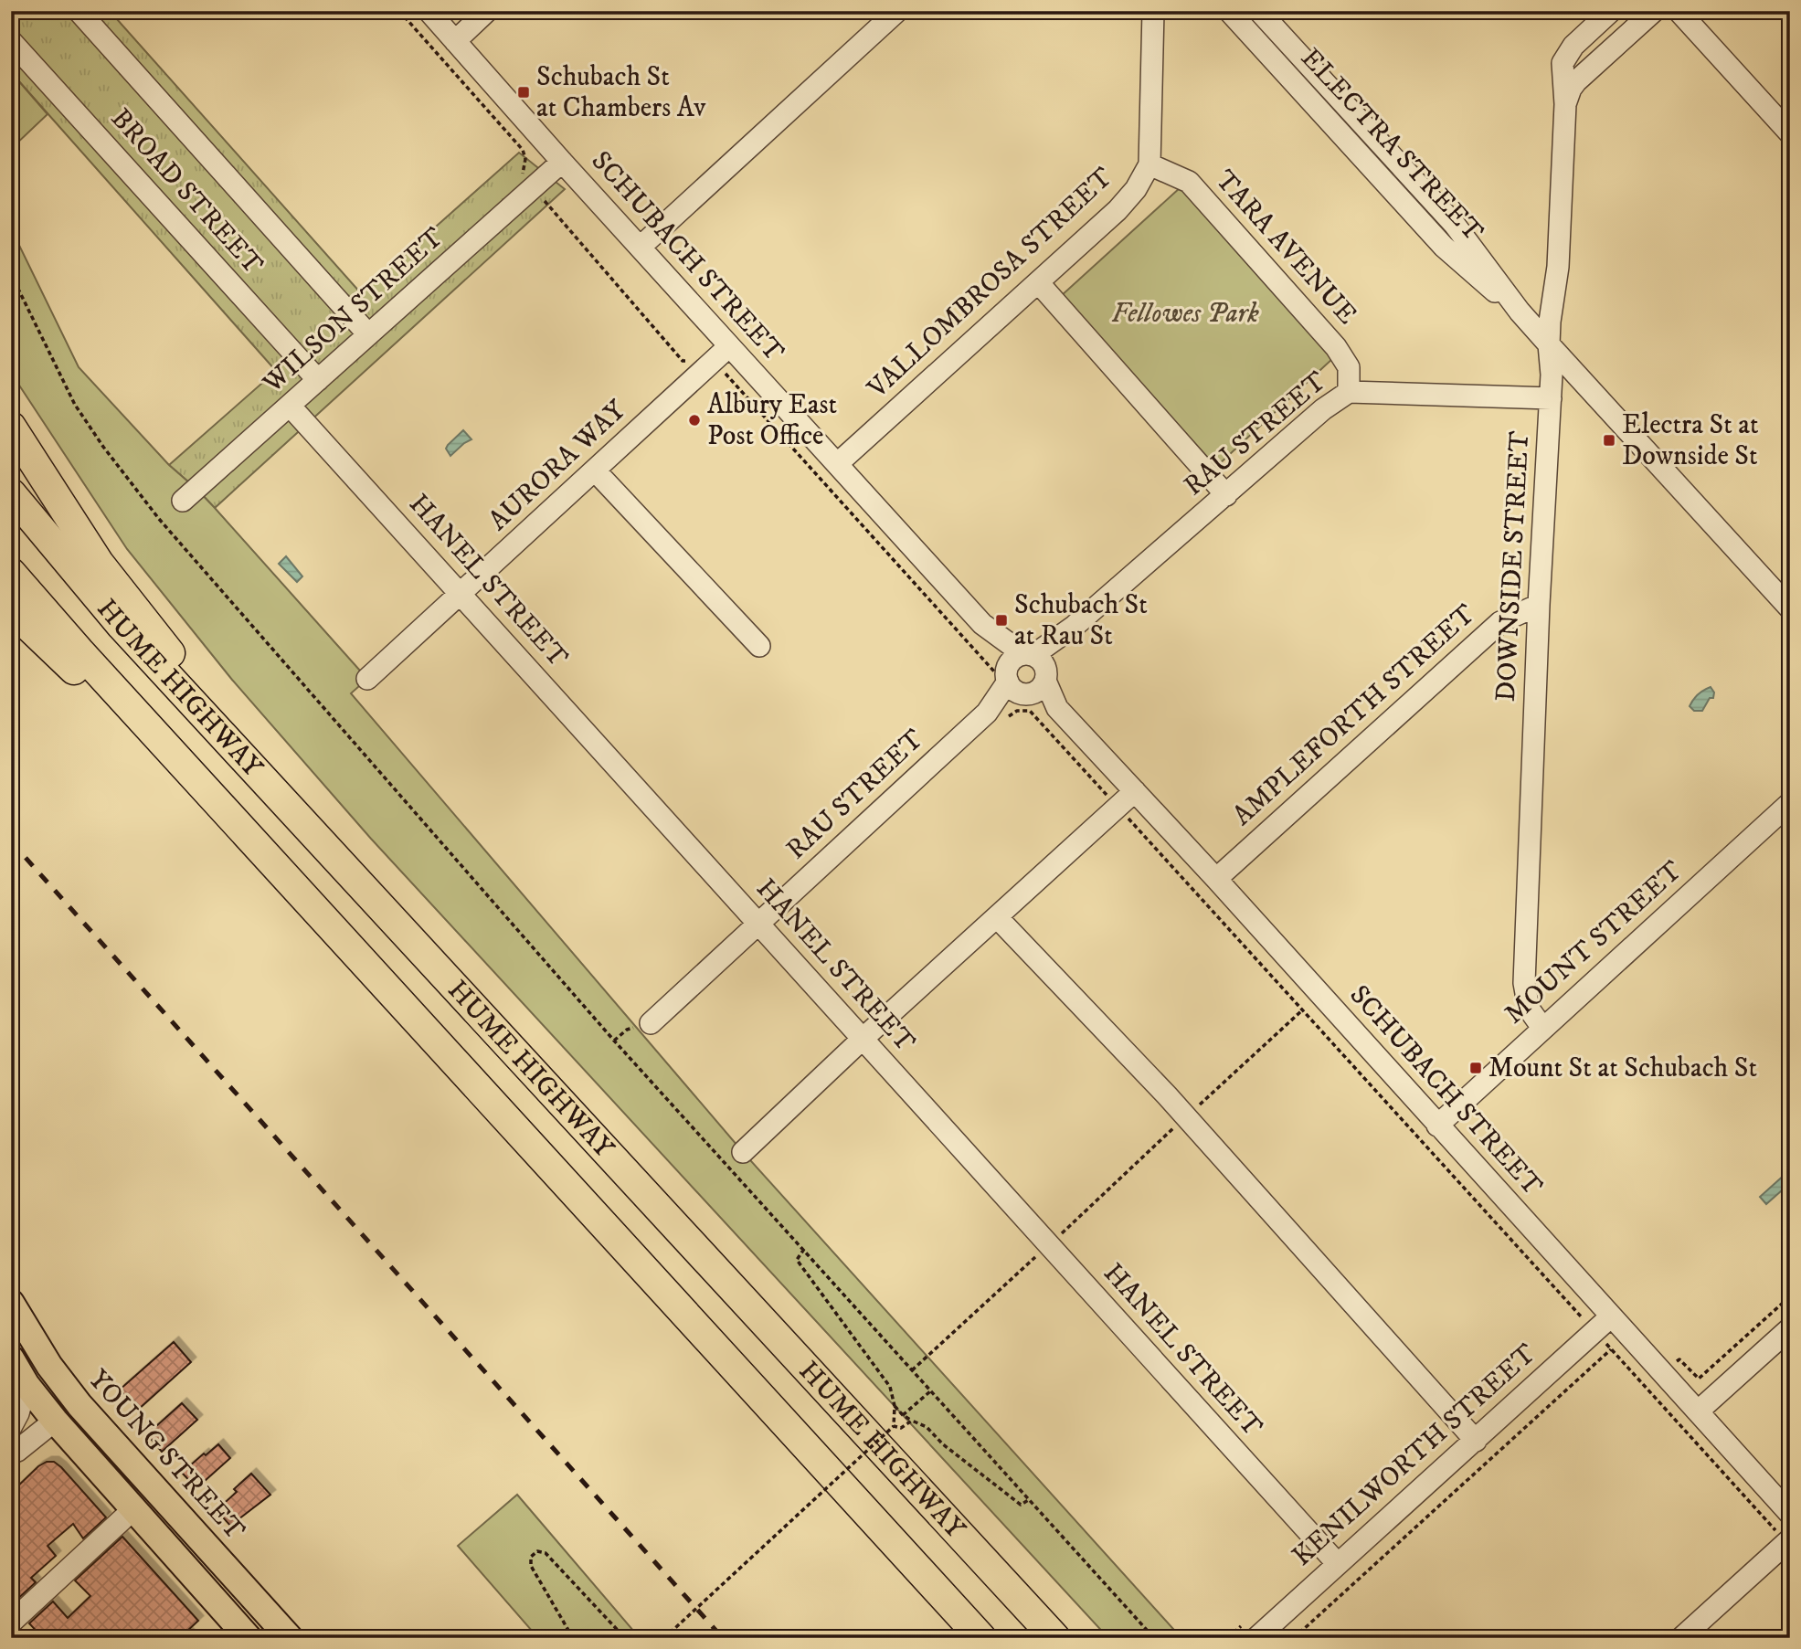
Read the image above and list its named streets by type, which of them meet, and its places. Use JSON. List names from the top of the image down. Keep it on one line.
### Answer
{"streets":{"highway":["HUME HIGHWAY"],"main road":["YOUNG STREET"],"street":["ELECTRA STREET","BROAD STREET","TARA AVENUE","SCHUBACH STREET","VALLOMBROSA STREET","WILSON STREET","RAU STREET","AURORA WAY","DOWNSIDE STREET","HANEL STREET","AMPLEFORTH STREET","MOUNT STREET","KENILWORTH STREET"]},"crossings":[["ELECTRA STREET","DOWNSIDE STREET"],["BROAD STREET","WILSON STREET"],["TARA AVENUE","VALLOMBROSA STREET"],["TARA AVENUE","RAU STREET"],["SCHUBACH STREET","VALLOMBROSA STREET"],["SCHUBACH STREET","WILSON STREET"],["SCHUBACH STREET","RAU STREET"],["SCHUBACH STREET","AURORA WAY"],["SCHUBACH STREET","AMPLEFORTH STREET"],["SCHUBACH STREET","MOUNT STREET"],["SCHUBACH STREET","KENILWORTH STREET"],["WILSON STREET","HANEL STREET"],["RAU STREET","DOWNSIDE STREET"],["RAU STREET","HANEL STREET"],["AURORA WAY","HANEL STREET"],["DOWNSIDE STREET","AMPLEFORTH STREET"],["DOWNSIDE STREET","MOUNT STREET"],["HANEL STREET","KENILWORTH STREET"]],"parks":["Fellowes Park"],"places":{"transit":["Schubach St at Chambers Av","Electra St at Downside St","Schubach St at Rau St","Mount St at Schubach St"],"other":["Albury East Post Office"]}}
